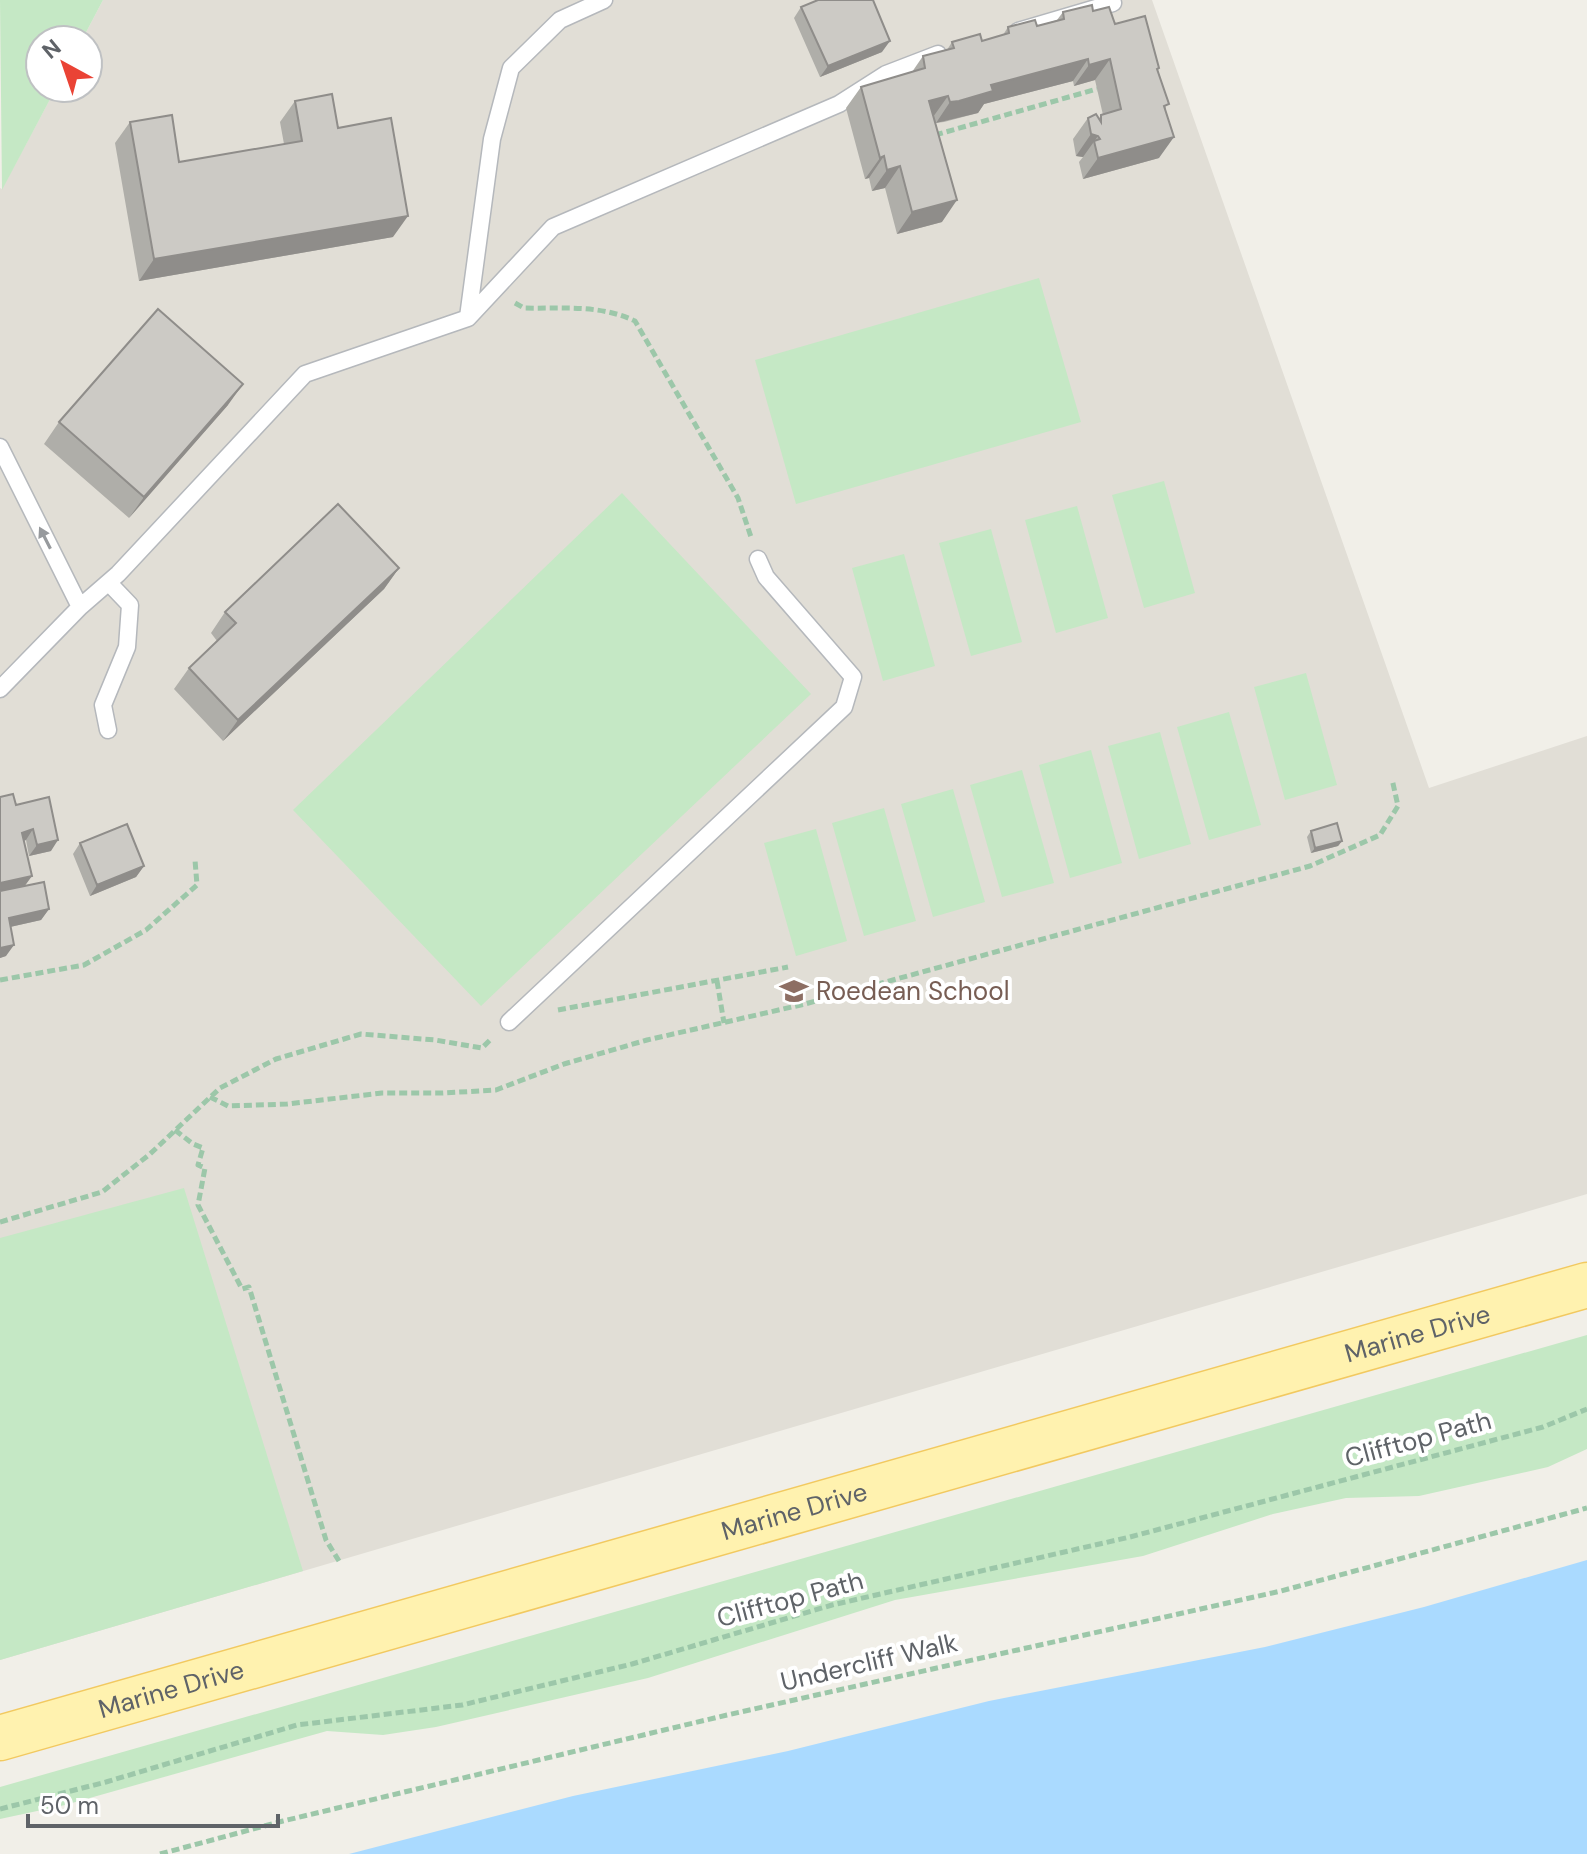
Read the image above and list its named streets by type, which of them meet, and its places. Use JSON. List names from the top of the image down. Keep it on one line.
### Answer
{"streets":{"main road":["Marine Drive"],"path":["Clifftop Path","Undercliff Walk"]},"places":{"school or university":["Roedean School"]},"scale_bar":"50 m","north":"top left"}
